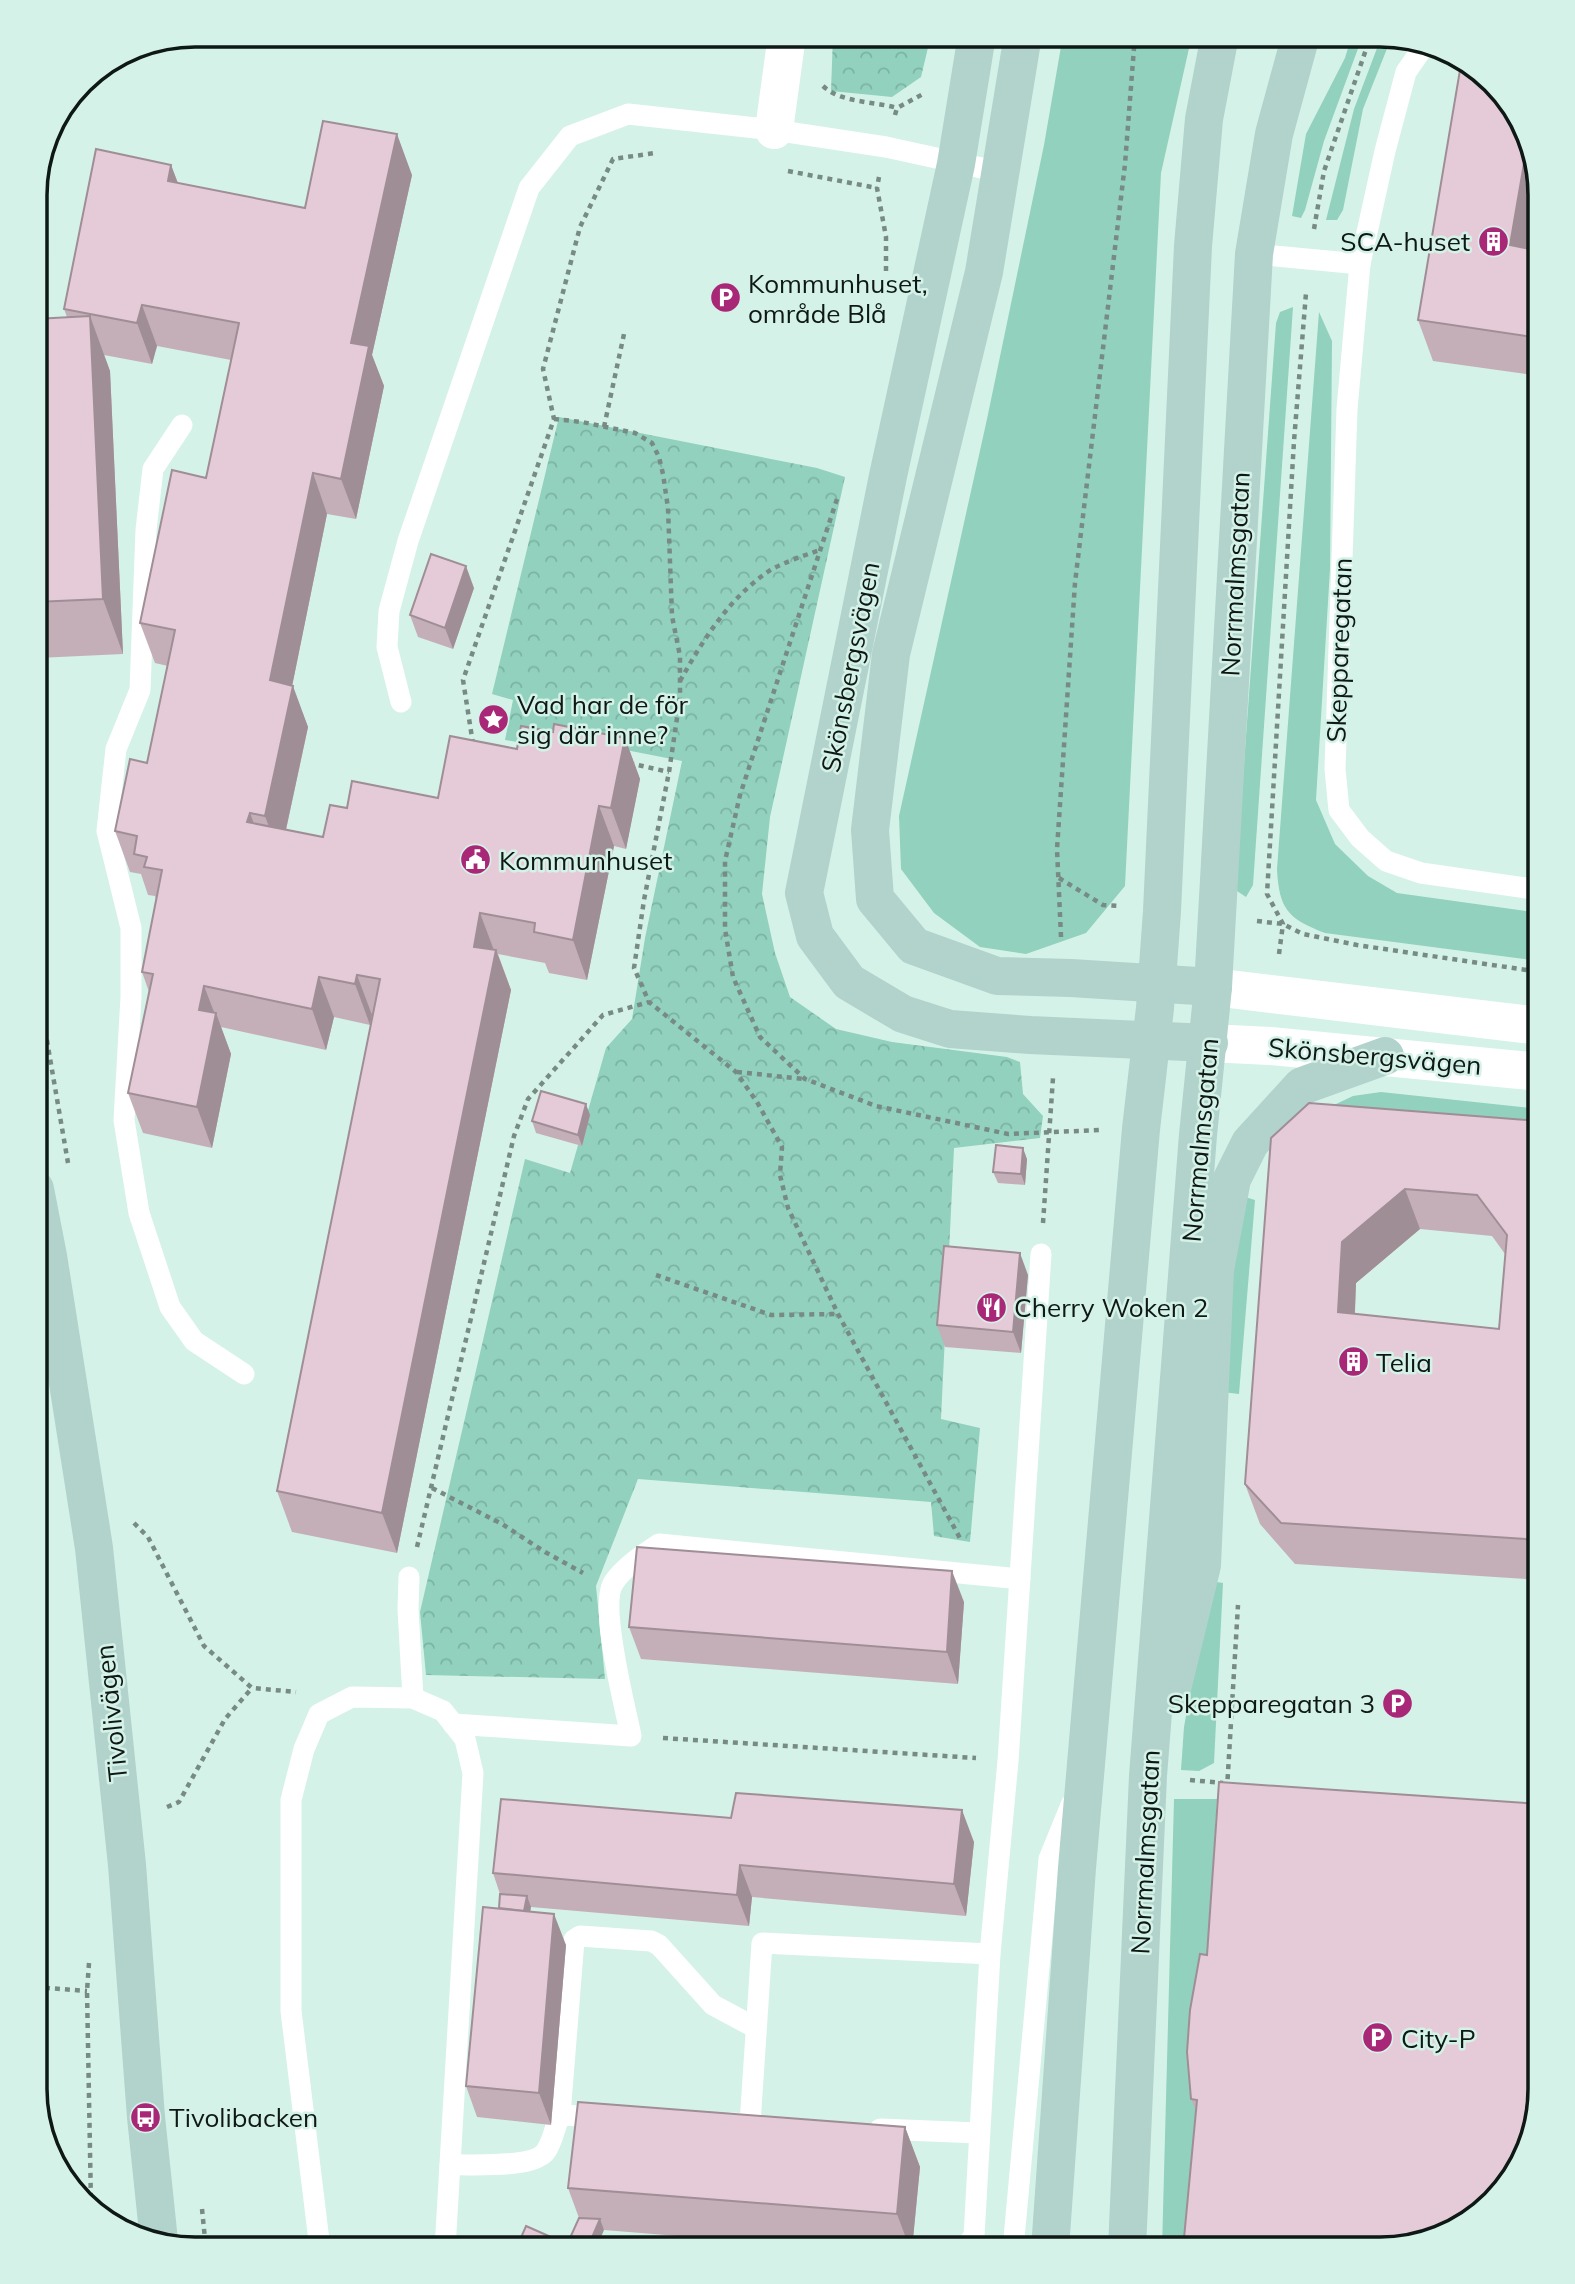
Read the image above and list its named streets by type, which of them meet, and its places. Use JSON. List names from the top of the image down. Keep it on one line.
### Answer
{"streets":{"main road":["Norrmalmsgatan","Skönsbergsvägen","Tivolivägen"],"lane":["Skepparegatan"]},"crossings":[["Norrmalmsgatan","Skönsbergsvägen"]],"places":{"building":["SCA-huset","Telia"],"parking":["Kommunhuset, område Blå","Skepparegatan 3","City-P"],"place":["Vad har de för sig där inne?"],"public building":["Kommunhuset"],"restaurant":["Cherry Woken 2"],"bus stop":["Tivolibacken"]}}
